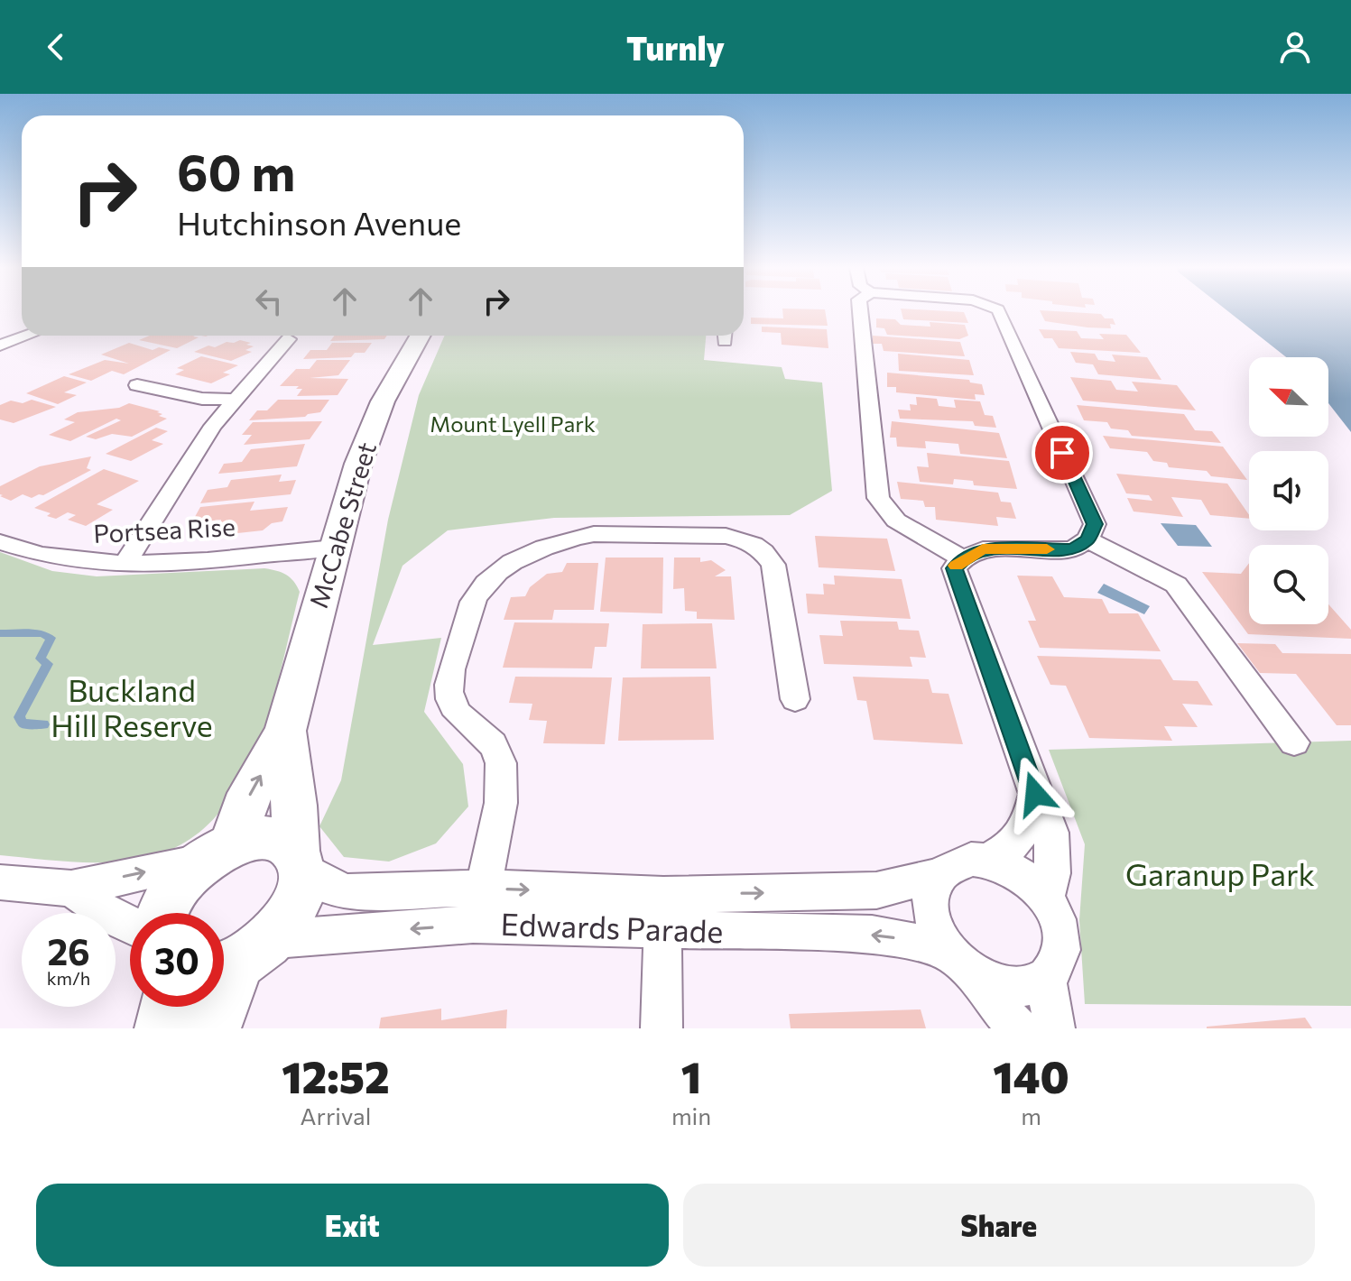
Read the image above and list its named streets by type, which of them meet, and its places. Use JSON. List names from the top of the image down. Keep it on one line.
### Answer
{"streets":{"street":["McCabe Street","Portsea Rise","Edwards Parade"]},"crossings":[["McCabe Street","Portsea Rise"],["McCabe Street","Edwards Parade"]],"parks":["Mount Lyell Park","Buckland Hill Reserve","Garanup Park"],"north":"top left","page":{"header":"Turnly","turn":["60 m","Hutchinson Avenue"],"speed":"26 km/h","limit":"30","eta":["12:52","Arrival","1","min","140","m"],"buttons":["Exit","Share"]}}
